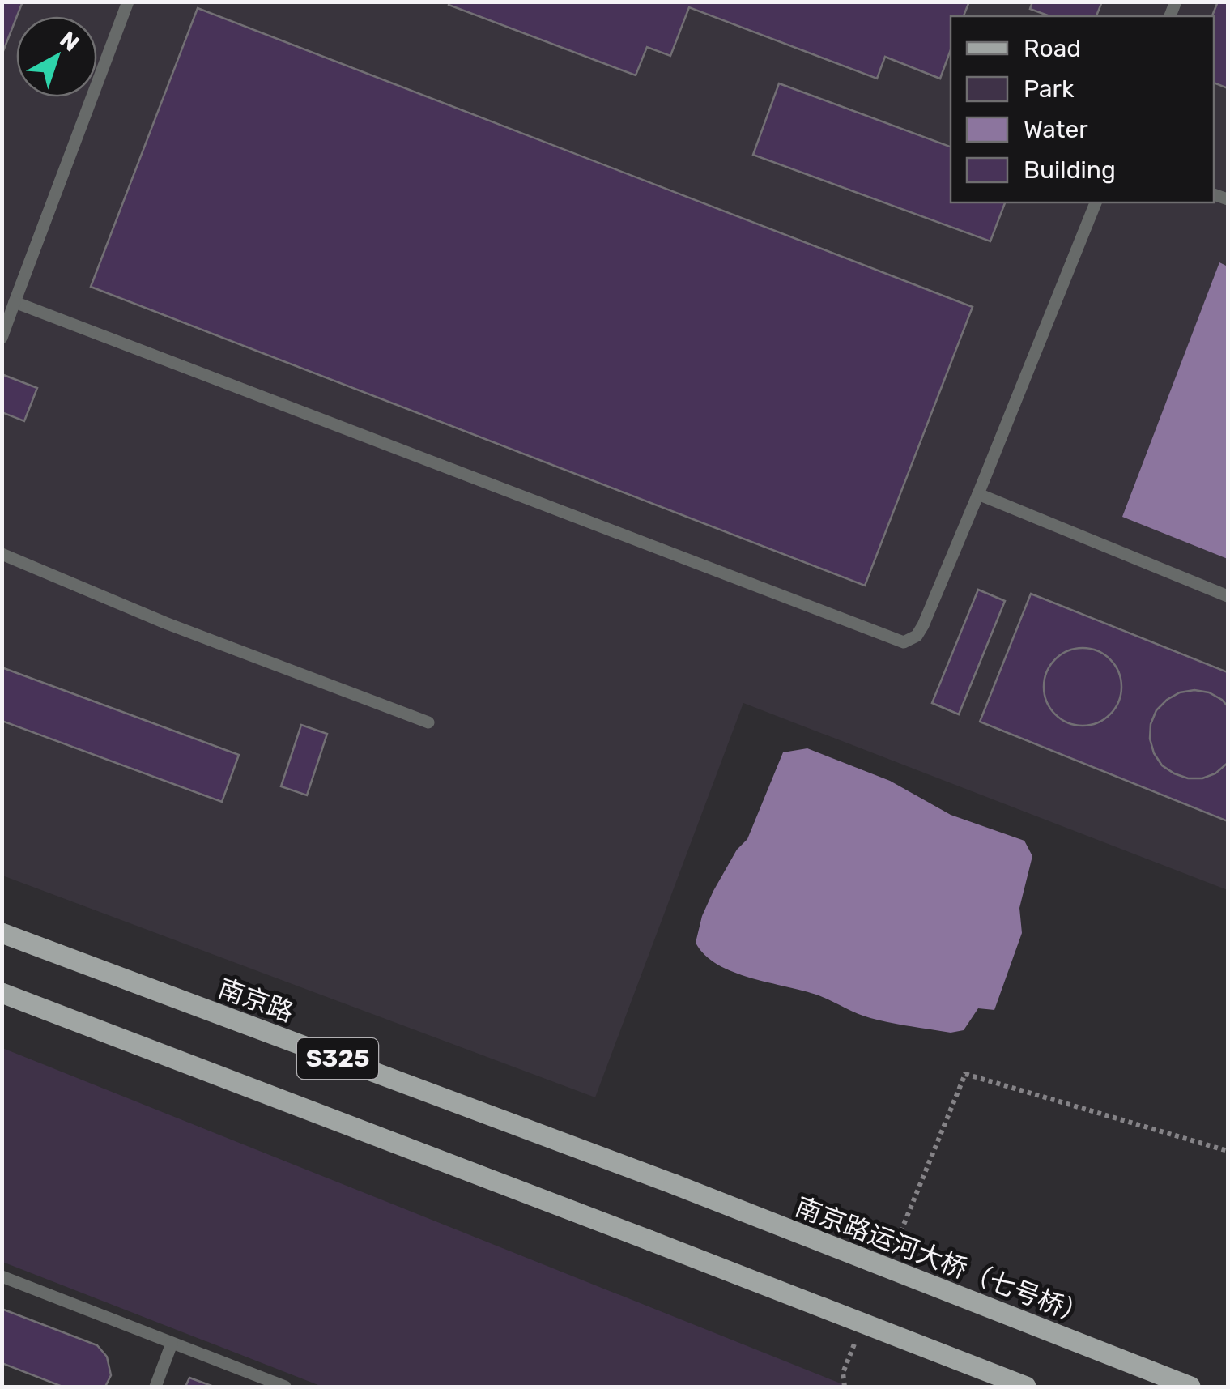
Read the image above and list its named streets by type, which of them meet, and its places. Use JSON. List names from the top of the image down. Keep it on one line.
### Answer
{"streets":{"main road":["南京路","S325","南京路运河大桥（七号桥）"]},"crossings":[["南京路","南京路运河大桥（七号桥）"]],"legend":["Road","Park","Water","Building"],"north":"top right"}
